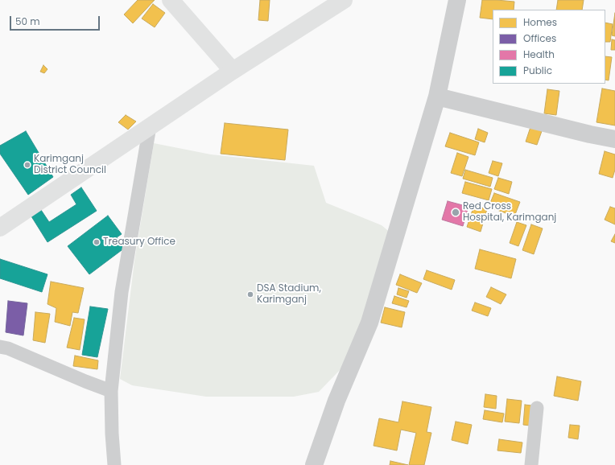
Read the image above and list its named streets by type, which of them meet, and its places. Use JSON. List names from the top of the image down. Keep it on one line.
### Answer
{"places":["Karimganj District Council","Red Cross Hospital, Karimganj","Treasury Office","DSA Stadium, Karimganj"],"legend":["Homes","Offices","Health","Public"],"scale_bar":"50 m"}
